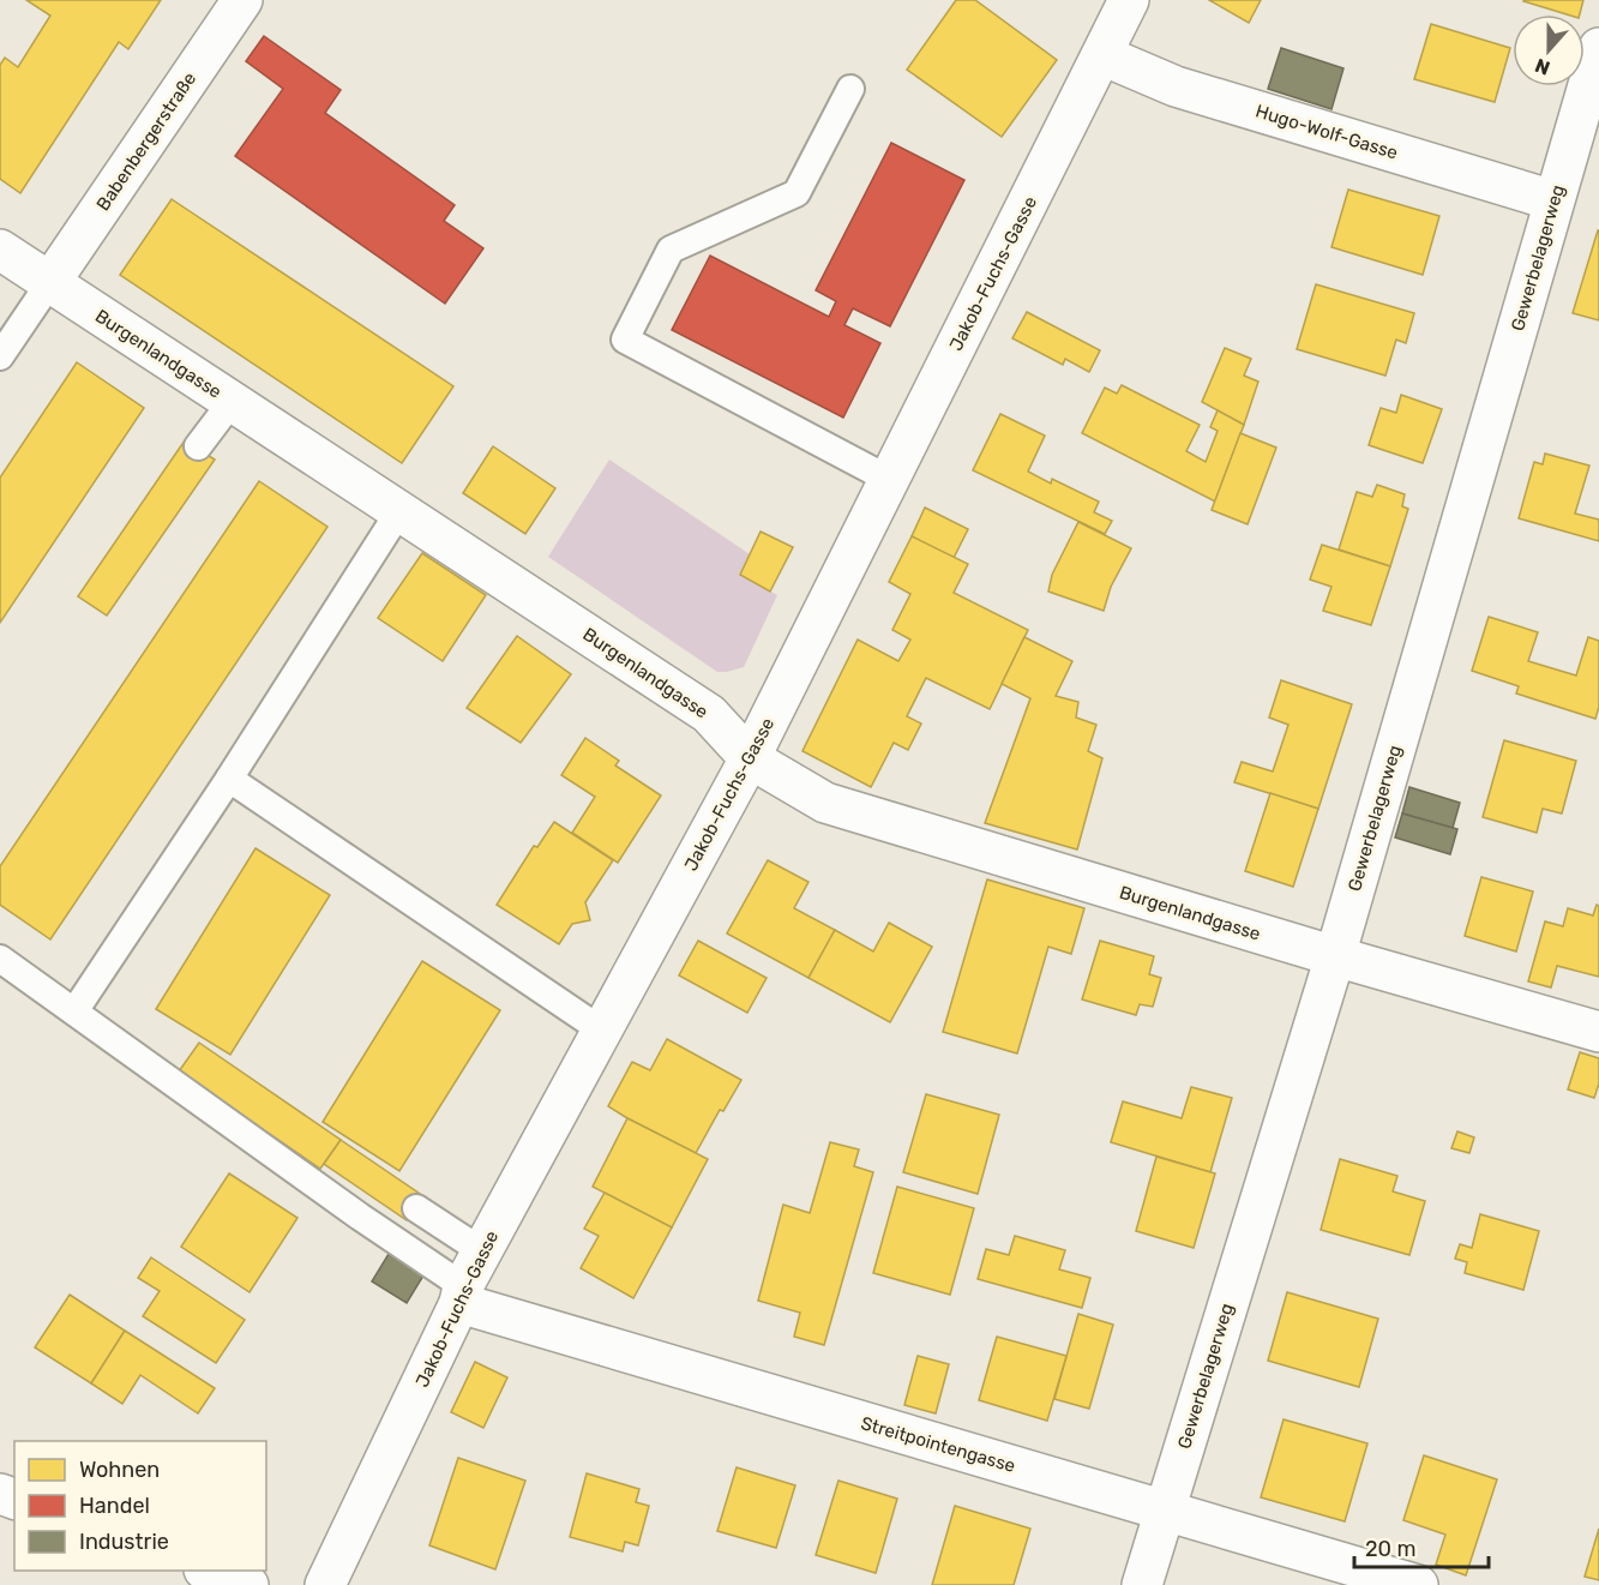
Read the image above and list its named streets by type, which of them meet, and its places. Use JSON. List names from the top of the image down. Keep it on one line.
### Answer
{"streets":{"street":["Hugo-Wolf-Gasse","Babenbergerstraße","Gewerbelagerweg","Jakob-Fuchs-Gasse","Burgenlandgasse","Streitpointengasse"]},"crossings":[["Hugo-Wolf-Gasse","Gewerbelagerweg"],["Hugo-Wolf-Gasse","Jakob-Fuchs-Gasse"],["Babenbergerstraße","Burgenlandgasse"],["Gewerbelagerweg","Burgenlandgasse"],["Gewerbelagerweg","Streitpointengasse"],["Jakob-Fuchs-Gasse","Burgenlandgasse"],["Jakob-Fuchs-Gasse","Streitpointengasse"]],"legend":["Wohnen","Handel","Industrie"],"scale_bar":"20 m","north":"bottom"}
